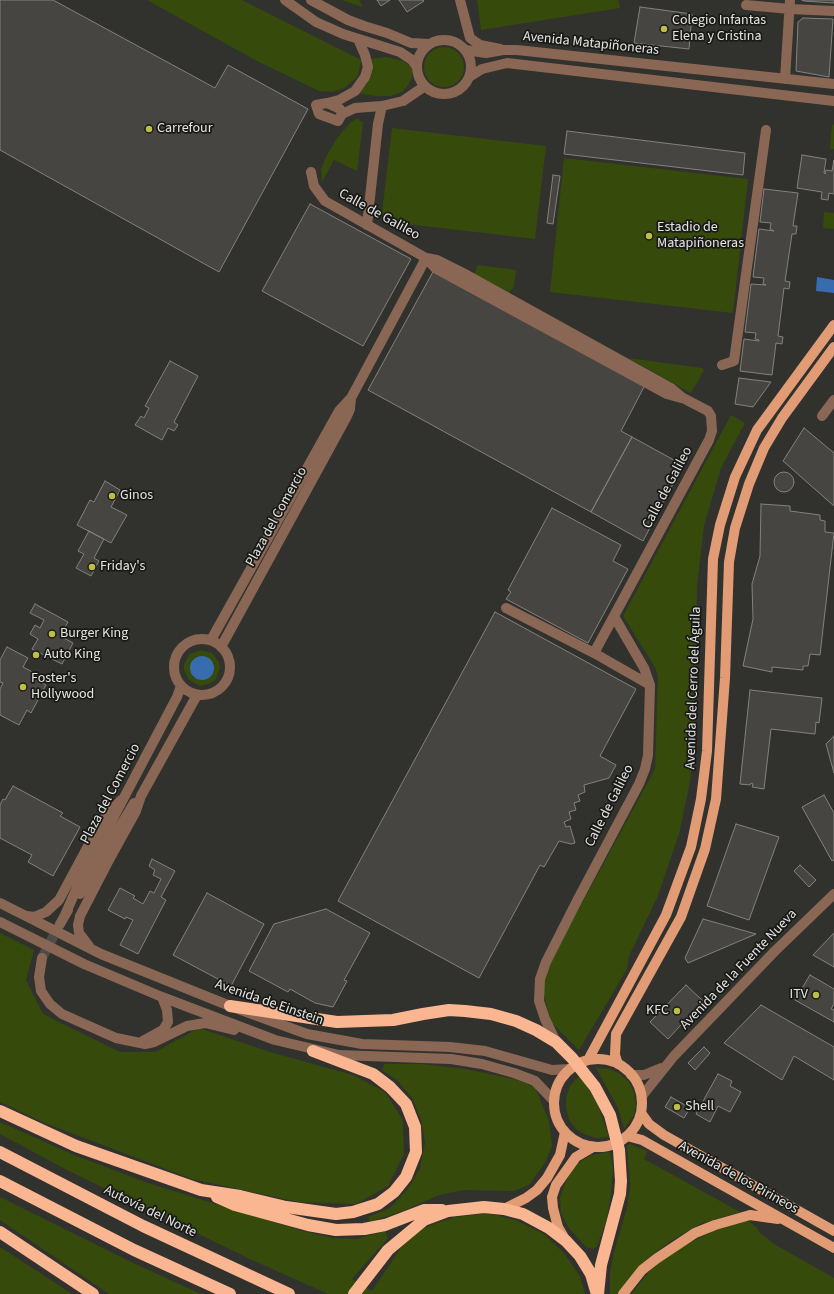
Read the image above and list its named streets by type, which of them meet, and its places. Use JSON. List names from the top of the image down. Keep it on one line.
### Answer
{"streets":{"highway":["Autovía del Norte"],"main road":["Avenida del Cerro del Águila","Avenida de los Pirineos"],"street":["Avenida Matapiñoneras","Calle de Galileo","Plaza del Comercio","Avenida de la Fuente Nueva","Avenida de Einstein"]},"crossings":[["Calle de Galileo","Plaza del Comercio"],["Plaza del Comercio","Avenida de Einstein"],["Avenida del Cerro del Águila","Avenida de la Fuente Nueva"],["Avenida del Cerro del Águila","Avenida de Einstein"],["Avenida del Cerro del Águila","Avenida de los Pirineos"],["Avenida de la Fuente Nueva","Avenida de Einstein"],["Avenida de la Fuente Nueva","Avenida de los Pirineos"],["Avenida de Einstein","Avenida de los Pirineos"]],"places":["Colegio Infantas Elena y Cristina","Carrefour","Estadio de Matapiñoneras","Ginos","Friday's","Burger King","Auto King","Foster's Hollywood","ITV","KFC","Shell"]}
